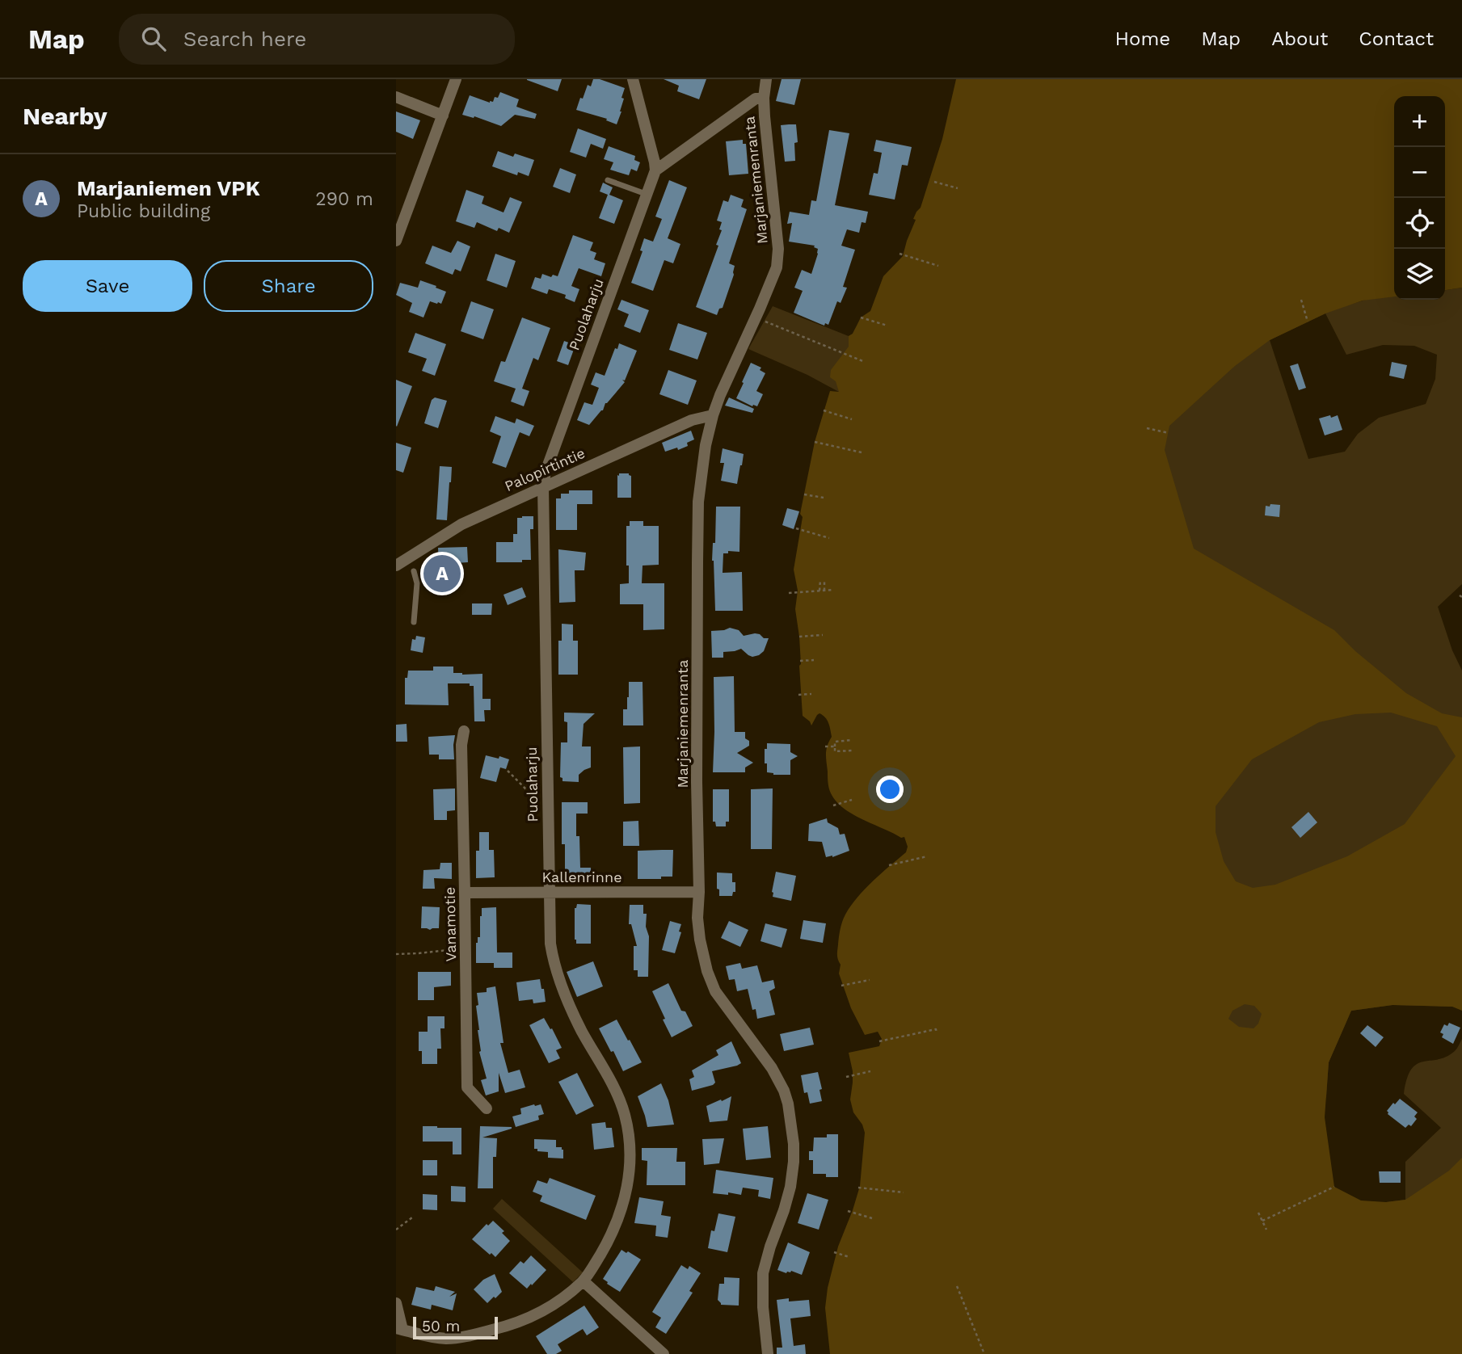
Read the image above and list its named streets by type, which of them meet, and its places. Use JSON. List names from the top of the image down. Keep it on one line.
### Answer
{"streets":{"street":["Marjaniemenranta","Puolaharju","Palopirtintie","Kallenrinne","Vanamotie"]},"crossings":[["Marjaniemenranta","Palopirtintie"],["Marjaniemenranta","Kallenrinne"],["Puolaharju","Palopirtintie"],["Puolaharju","Kallenrinne"],["Kallenrinne","Vanamotie"]],"scale_bar":"50 m","page":{"header":"Map","search":"Search here","nav":["Home","Map","About","Contact"],"heading":"Nearby","map_buttons":["+","−"],"list":[{"mark":"A","name":"Marjaniemen VPK","note":"Public building","value":"290 m"}],"buttons":["Save","Share"],"pins":"A","scale":"50 m"}}
